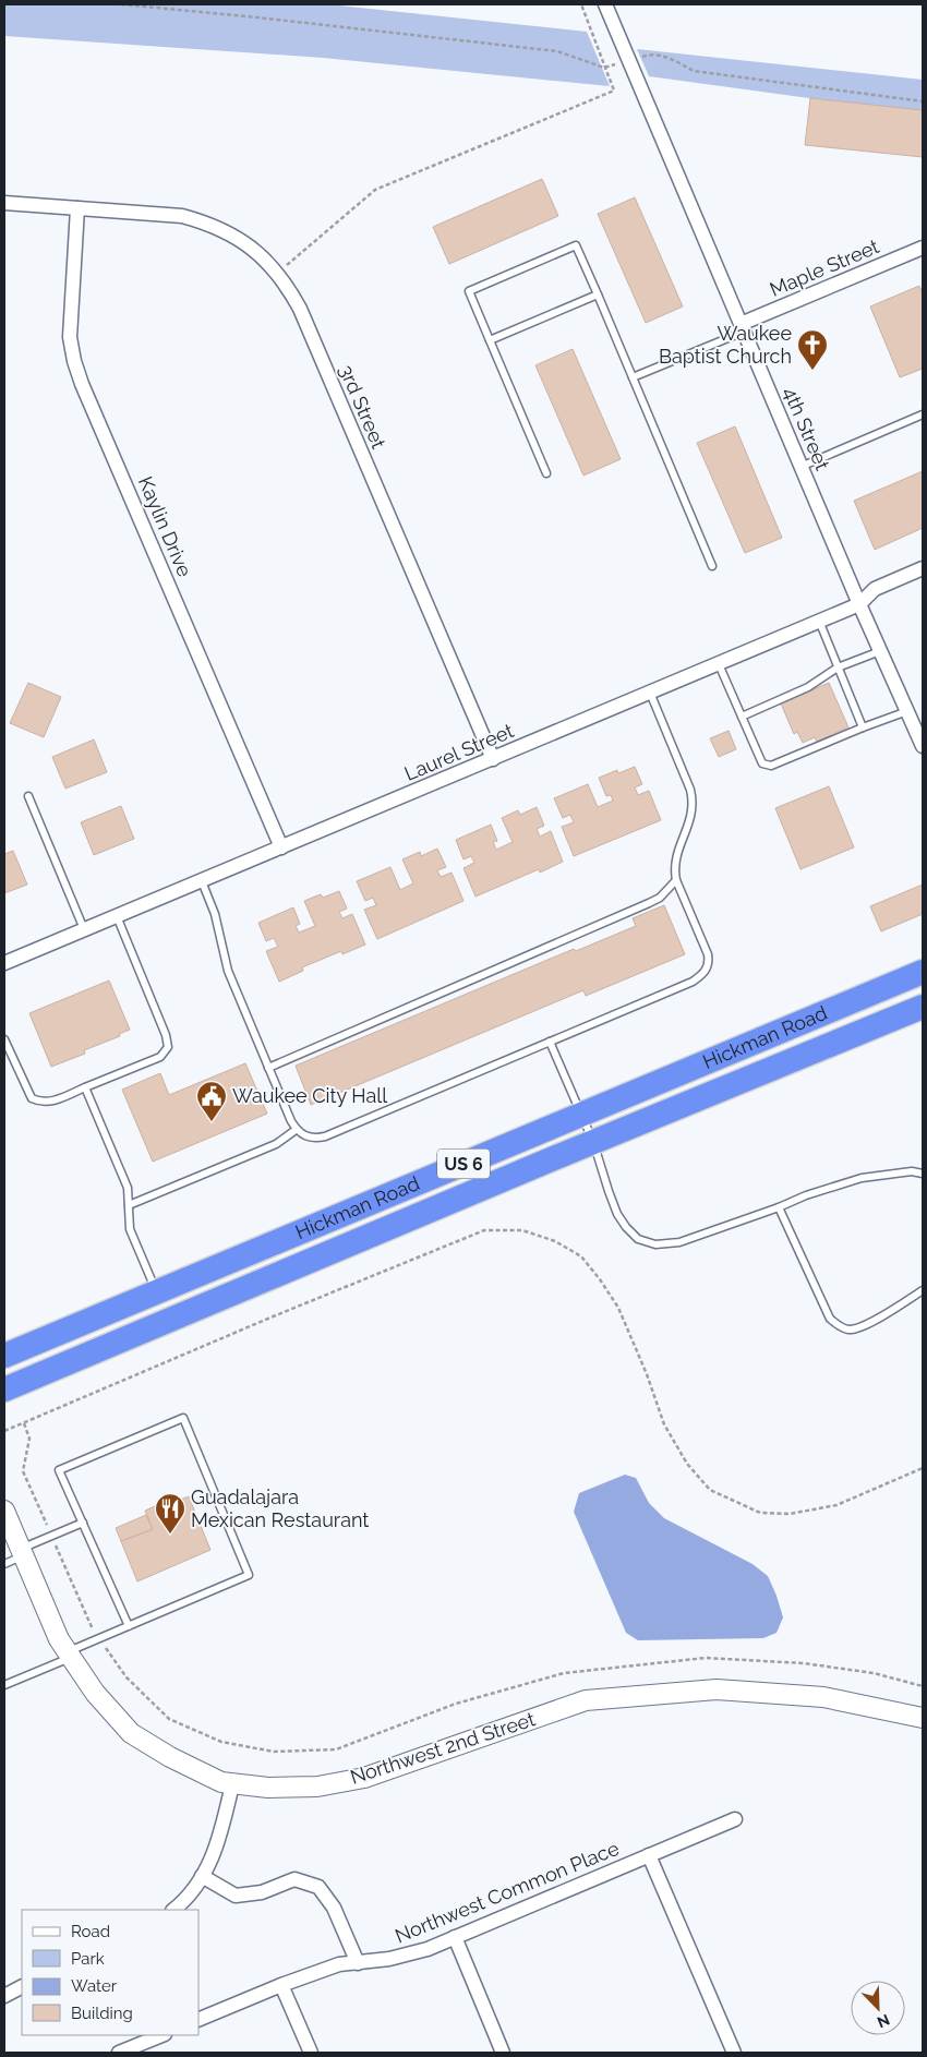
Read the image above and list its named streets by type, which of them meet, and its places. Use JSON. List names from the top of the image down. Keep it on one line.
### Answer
{"streets":{"highway":["Hickman Road","US 6"],"street":["Maple Street","3rd Street","4th Street","Kaylin Drive","Laurel Street","Northwest 2nd Street","Northwest Common Place"]},"crossings":[["Maple Street","4th Street"],["3rd Street","Kaylin Drive"],["3rd Street","Laurel Street"],["4th Street","Laurel Street"],["Kaylin Drive","Laurel Street"]],"places":{"church":["Waukee Baptist Church"],"public building":["Waukee City Hall"],"restaurant":["Guadalajara Mexican Restaurant"]},"legend":["Road","Park","Water","Building"],"north":"bottom right"}
